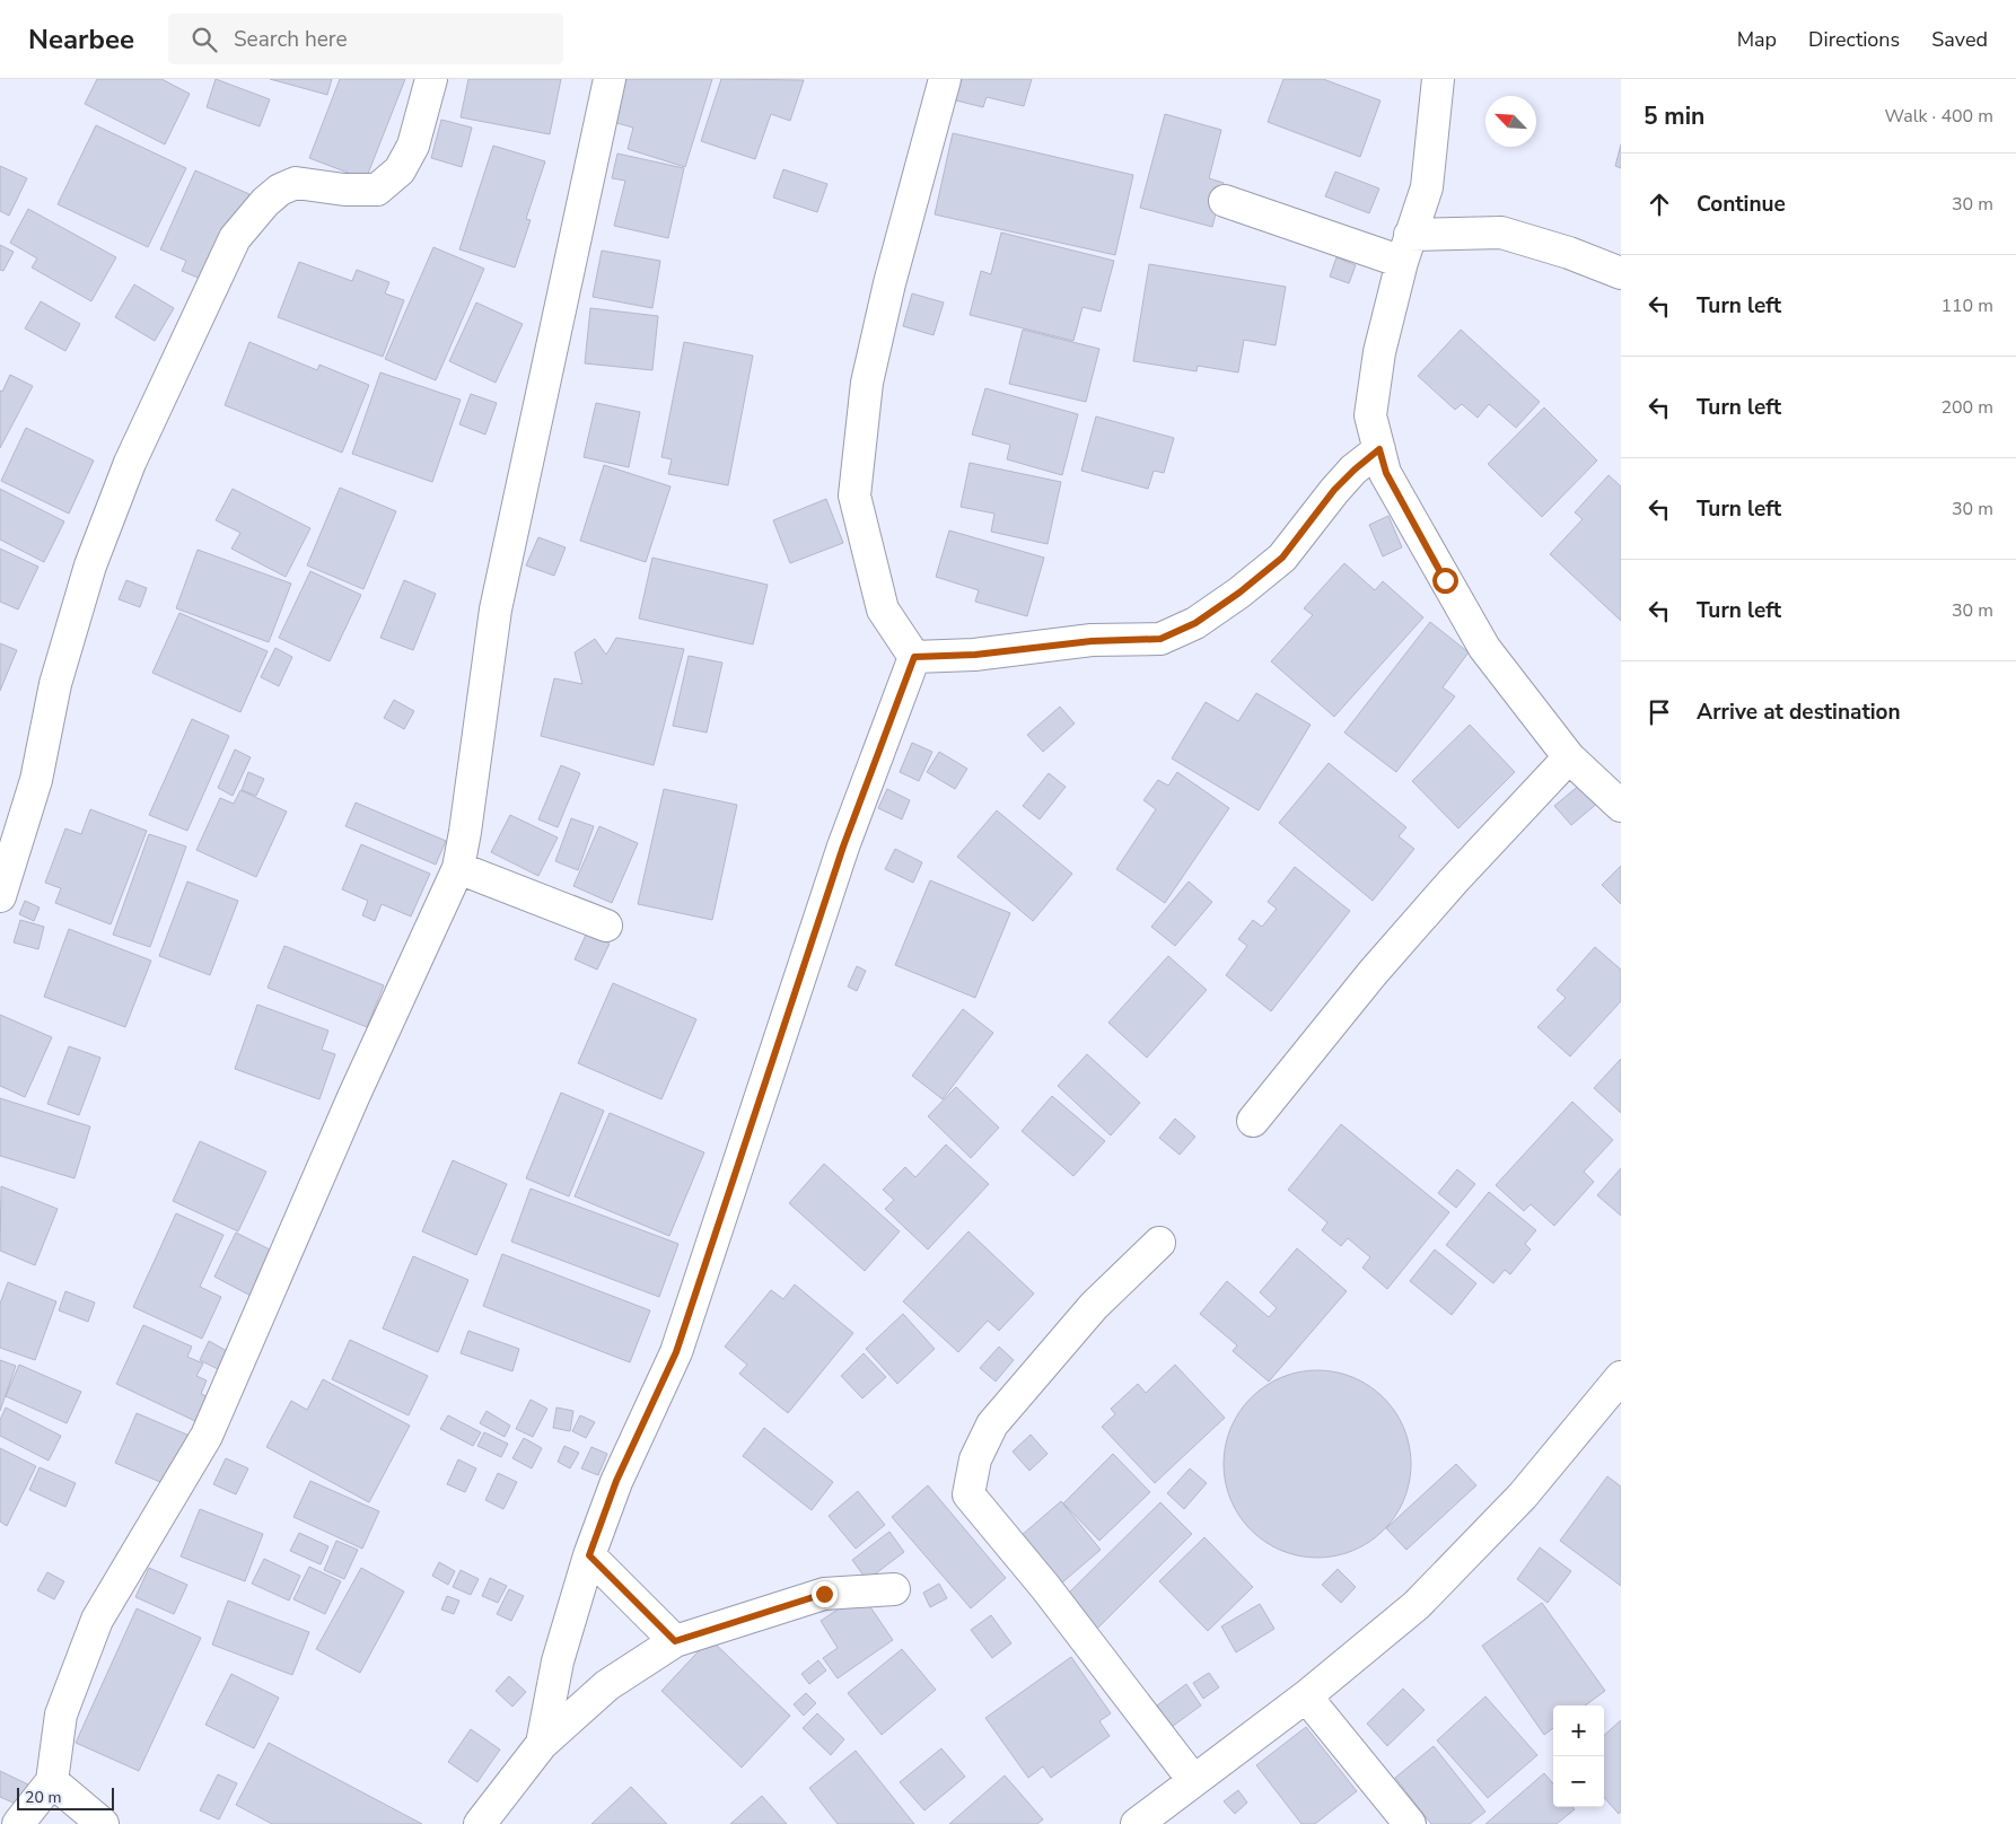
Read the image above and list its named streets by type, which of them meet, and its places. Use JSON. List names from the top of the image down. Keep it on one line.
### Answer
{"scale_bar":"20 m","north":"top left","page":{"header":"Nearbee","search":"Search here","nav":["Map","Directions","Saved"],"heading":["5 min","Walk · 400 m"],"list":[["Continue","30 m"],["Turn left","110 m"],["Turn left","200 m"],["Turn left","30 m"],["Turn left","30 m"],"Arrive at destination"],"map_buttons":["+","−"],"scale":"20 m"}}
